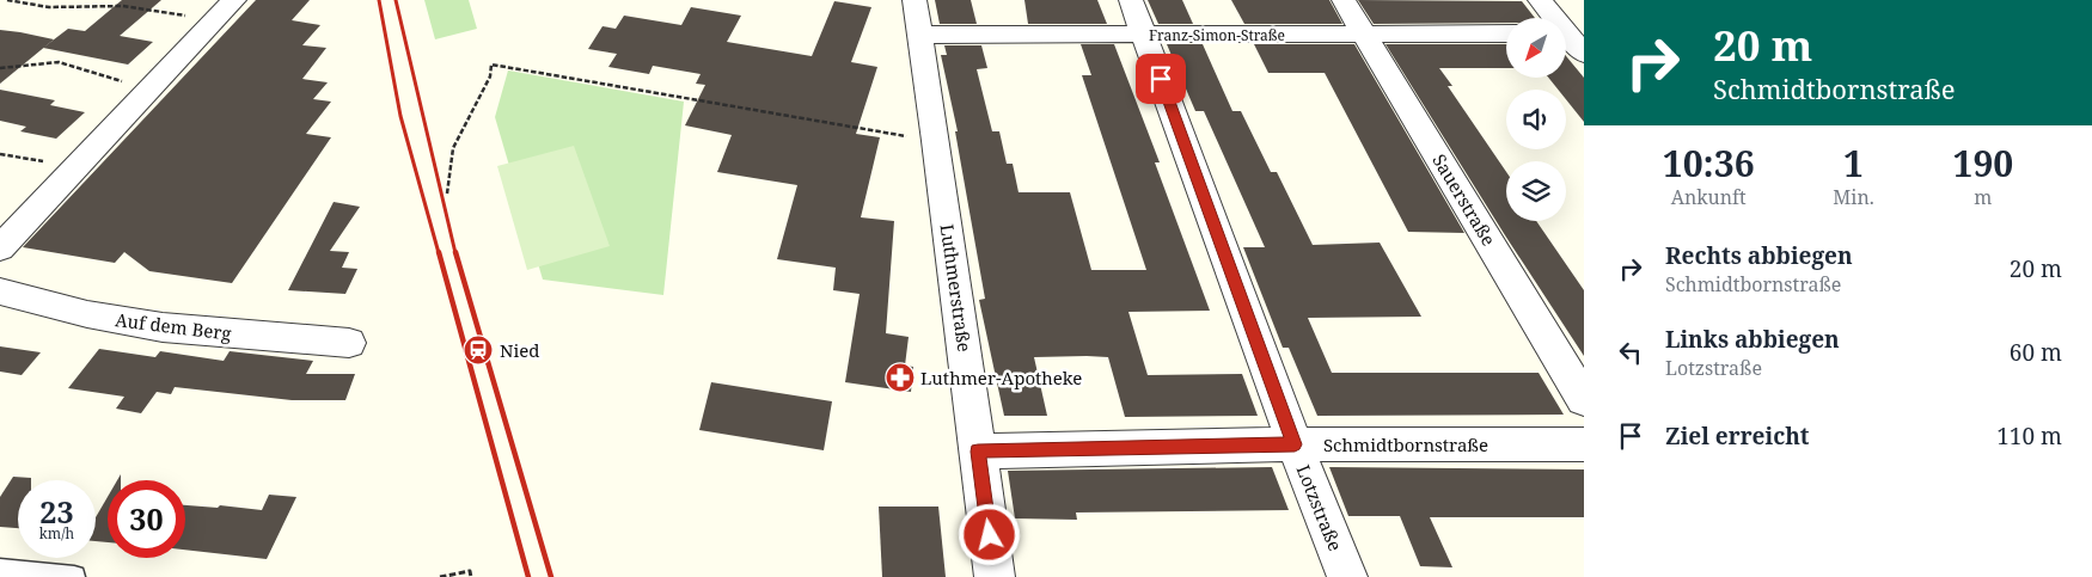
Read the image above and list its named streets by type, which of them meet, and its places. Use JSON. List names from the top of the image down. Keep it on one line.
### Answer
{"streets":{"street":["Franz-Simon-Straße","Sauerstraße","Luthmerstraße","Auf dem Berg","Schmidtbornstraße","Lotzstraße"]},"crossings":[["Franz-Simon-Straße","Sauerstraße"],["Franz-Simon-Straße","Luthmerstraße"],["Franz-Simon-Straße","Lotzstraße"],["Luthmerstraße","Schmidtbornstraße"],["Schmidtbornstraße","Lotzstraße"]],"places":{"station":["Nied"],"pharmacy":["Luthmer-Apotheke"]},"north":"bottom left","page":{"turn":["20 m","Schmidtbornstraße"],"eta":["10:36","Ankunft","1","Min.","190","m"],"list":[{"name":"Rechts abbiegen","note":"Schmidtbornstraße","value":"20 m"},{"name":"Links abbiegen","note":"Lotzstraße","value":"60 m"},{"name":"Ziel erreicht","value":"110 m"}],"speed":"23 km/h","limit":"30"}}
